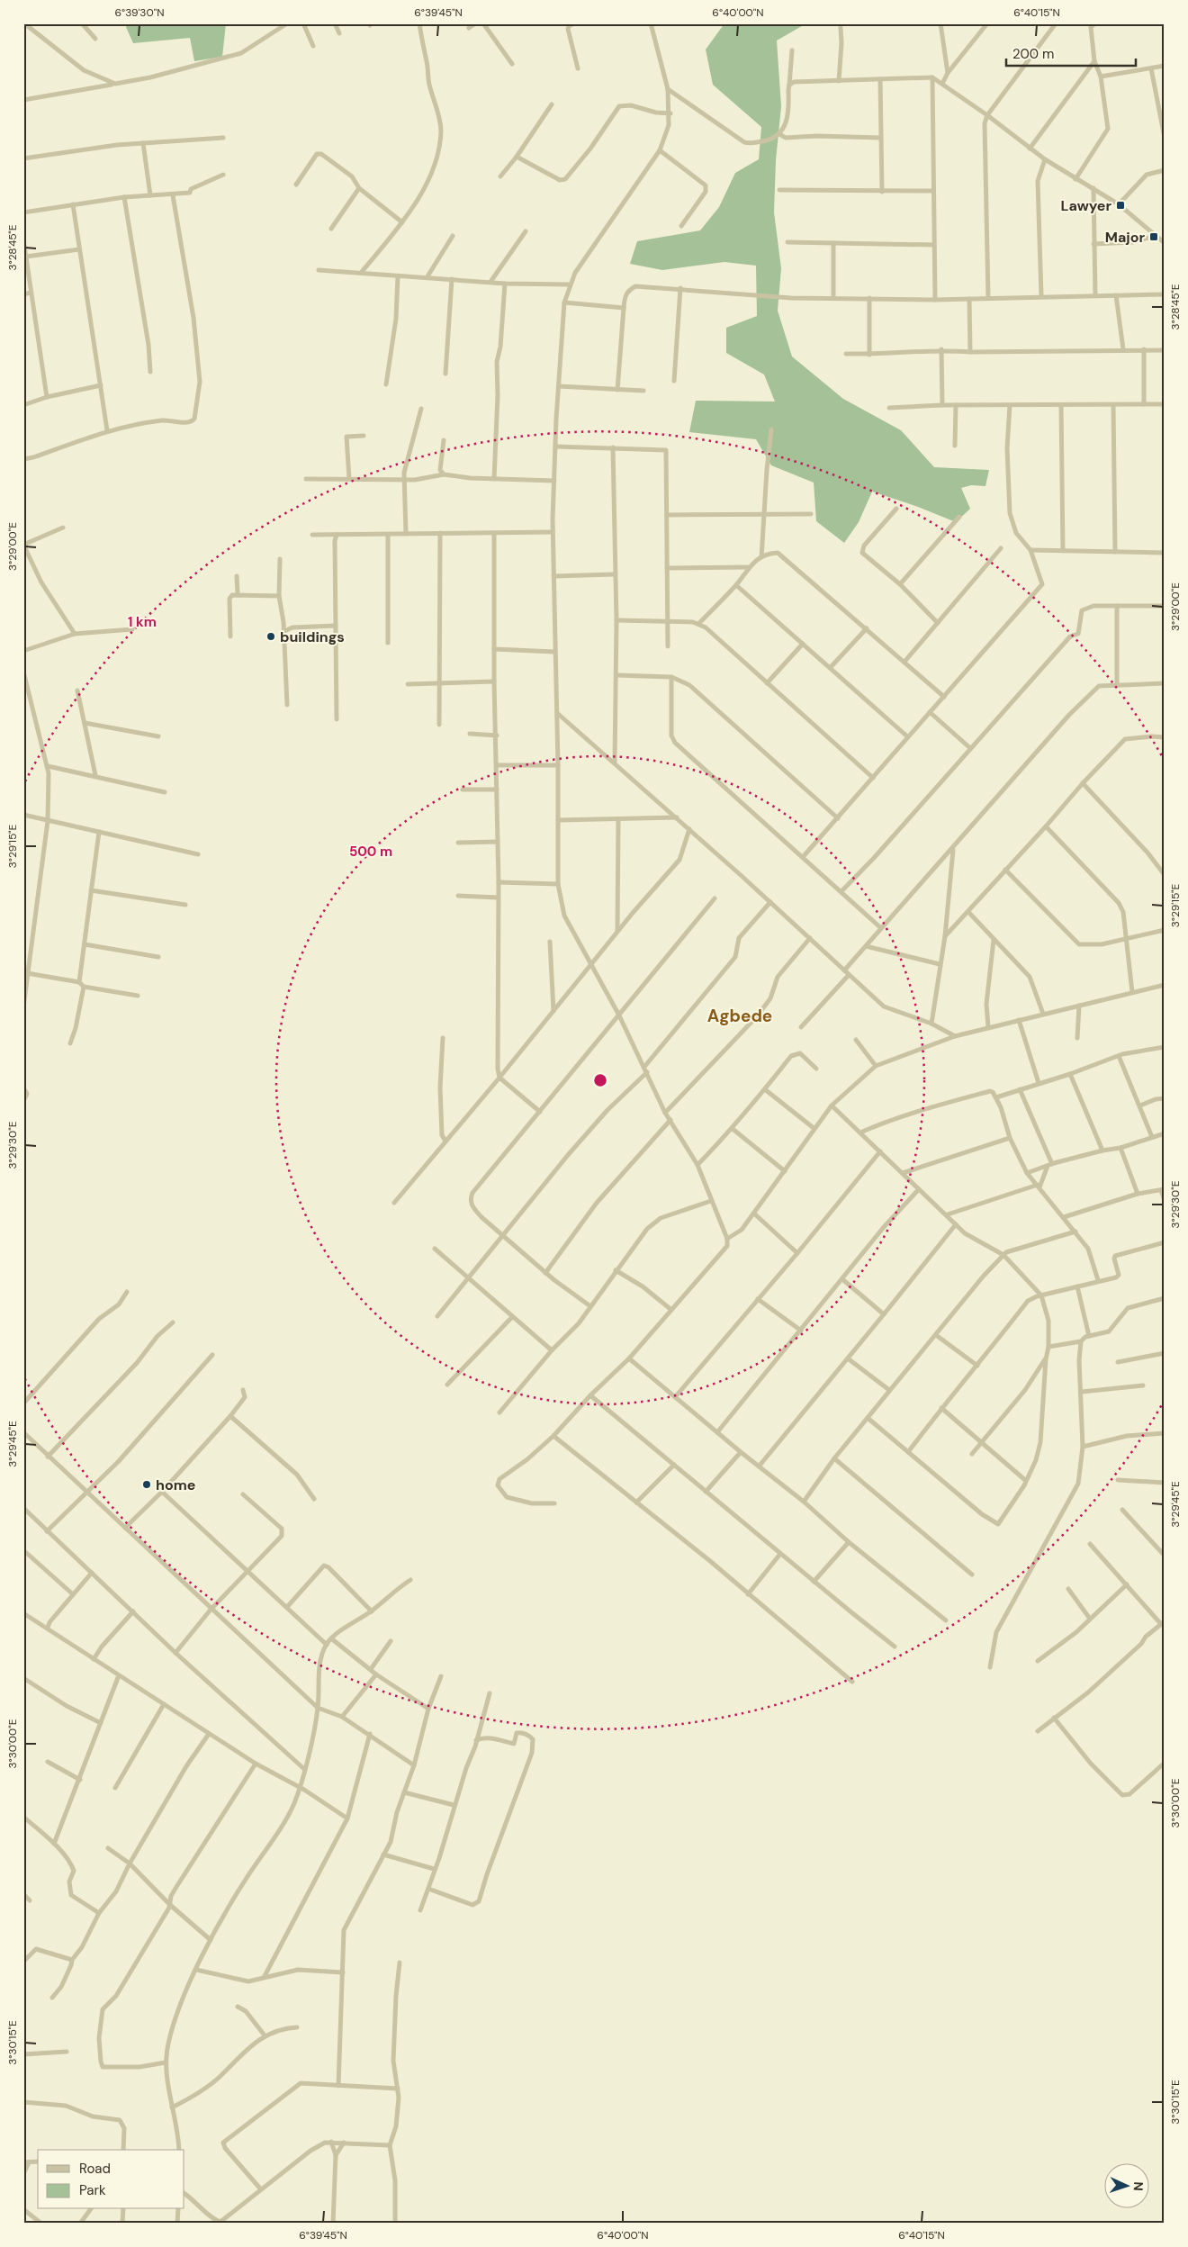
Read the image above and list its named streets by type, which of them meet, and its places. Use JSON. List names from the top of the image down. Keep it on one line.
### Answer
{"districts":["Agbede"],"places":{"transit":["Lawyer","Major"],"other":["buildings","home"]},"legend":["Road","Park"],"scale_bar":"200 m","north":"right","coordinates":["6°39'30\"N","6°39'45\"N","6°40'00\"N","6°40'15\"N","3°28'45\"E","3°29'00\"E","3°29'15\"E","3°29'30\"E","3°29'45\"E","3°30'00\"E","3°30'15\"E"],"rings":["1 km","500 m"]}
